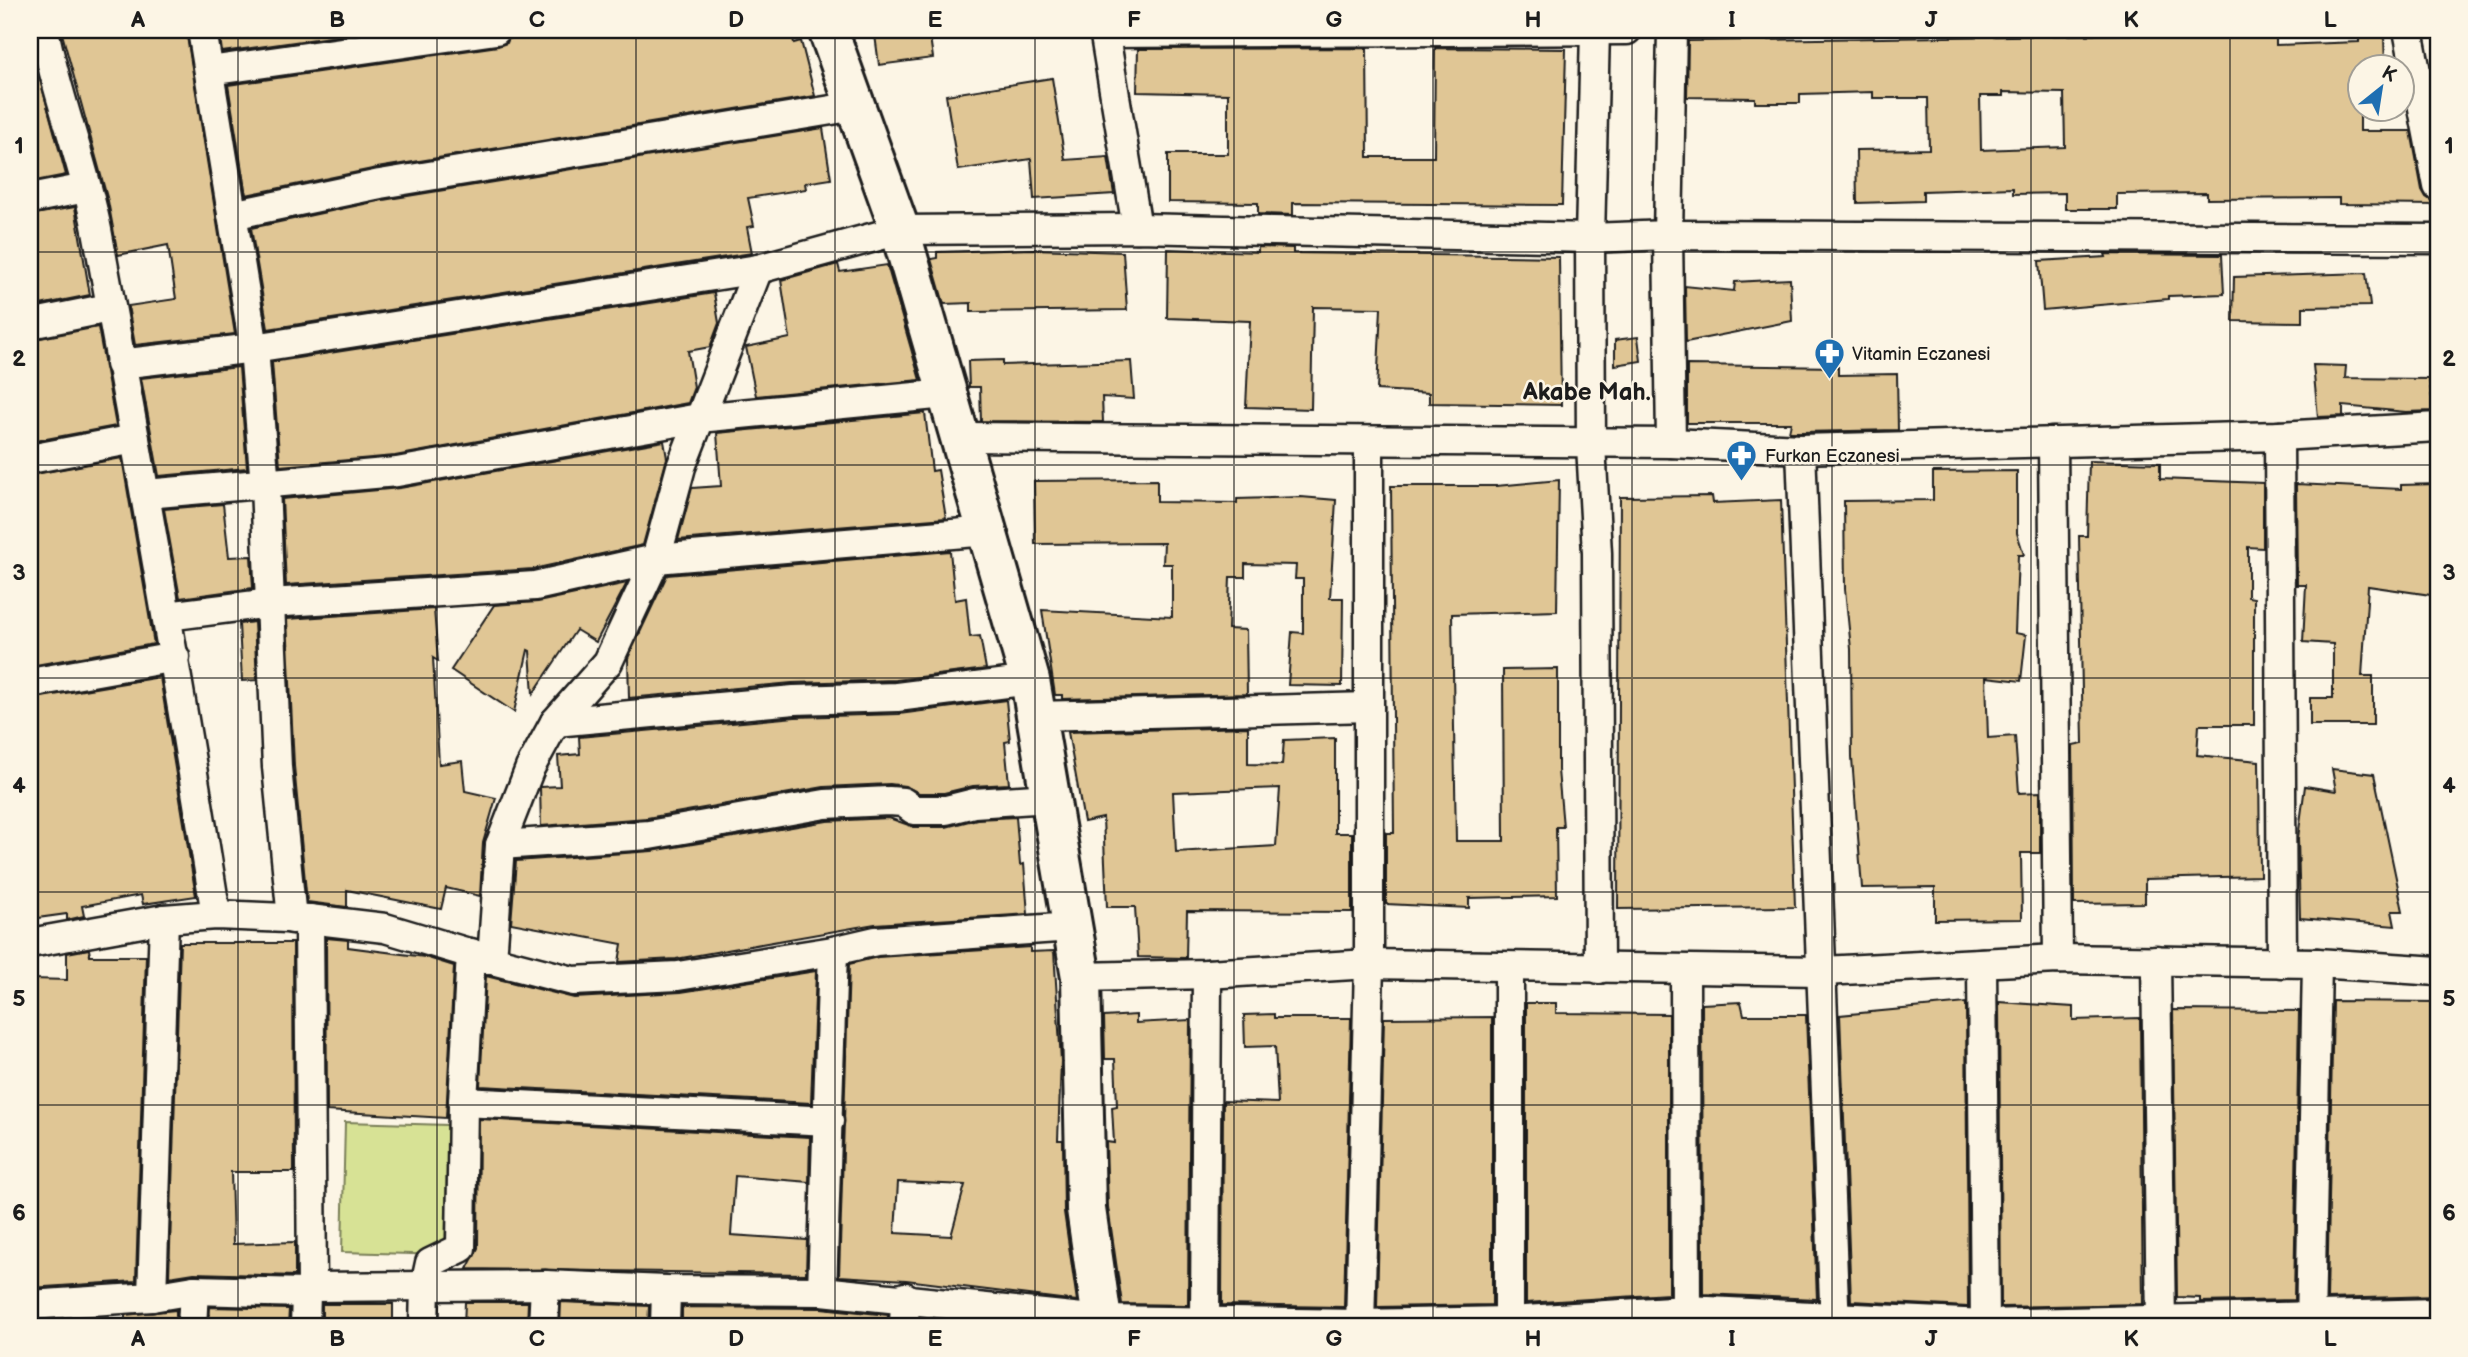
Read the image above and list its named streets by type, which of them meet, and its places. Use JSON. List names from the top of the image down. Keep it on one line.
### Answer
{"districts":["Akabe Mah."],"places":{"pharmacy":["Vitamin Eczanesi","Furkan Eczanesi"]},"north":"top right","grid":{"columns":["A","B","C","D","E","F","G","H","I","J","K","L"],"rows":["1","2","3","4","5","6"]}}
